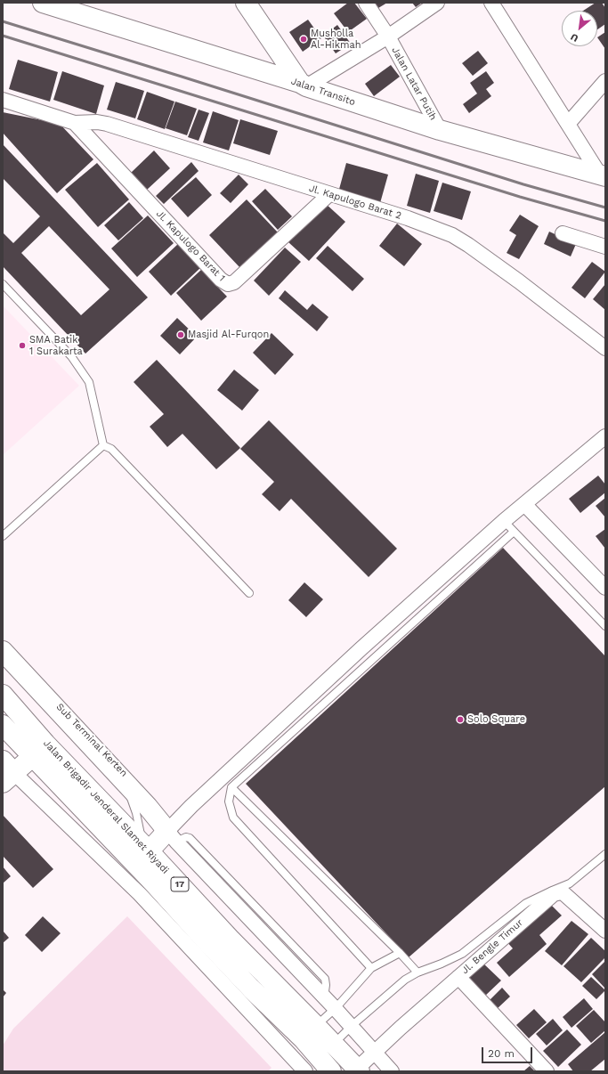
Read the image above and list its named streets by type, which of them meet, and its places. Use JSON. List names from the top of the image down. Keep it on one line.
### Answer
{"streets":{"main road":["Jalan Transito","Jalan Brigadir Jenderal Slamet Riyadi","17"],"street":["Jalan Latar Putih","Jl. Kapulogo Barat 2","Jl. Kapulogo Barat 1","Jl. Bengle Timur"],"lane":["Sub Terminal Kerten"]},"crossings":[["Jalan Latar Putih","Jalan Transito"],["Jl. Kapulogo Barat 2","Jl. Kapulogo Barat 1"],["Sub Terminal Kerten","Jalan Brigadir Jenderal Slamet Riyadi"],["Jalan Brigadir Jenderal Slamet Riyadi","Jl. Bengle Timur"]],"places":["Musholla Al-Hikmah","Masjid Al-Furqon","SMA Batik 1 Surakarta","Solo Square"],"scale_bar":"20 m","north":"bottom left"}
